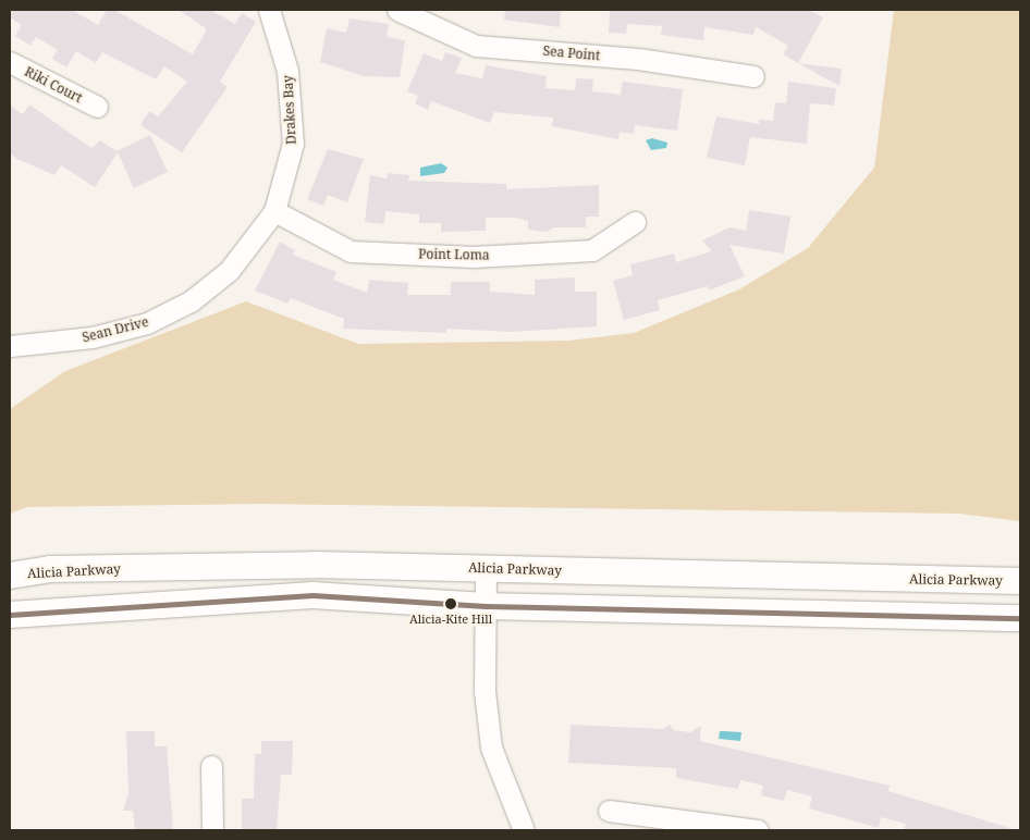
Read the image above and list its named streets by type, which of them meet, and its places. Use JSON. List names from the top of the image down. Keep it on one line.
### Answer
{"streets":{"main road":["Alicia Parkway"],"street":["Sea Point","Riki Court","Drakes Bay","Point Loma","Sean Drive"]},"crossings":[["Drakes Bay","Point Loma"],["Drakes Bay","Sean Drive"],["Point Loma","Sean Drive"]],"places":["Alicia-Kite Hill"]}
